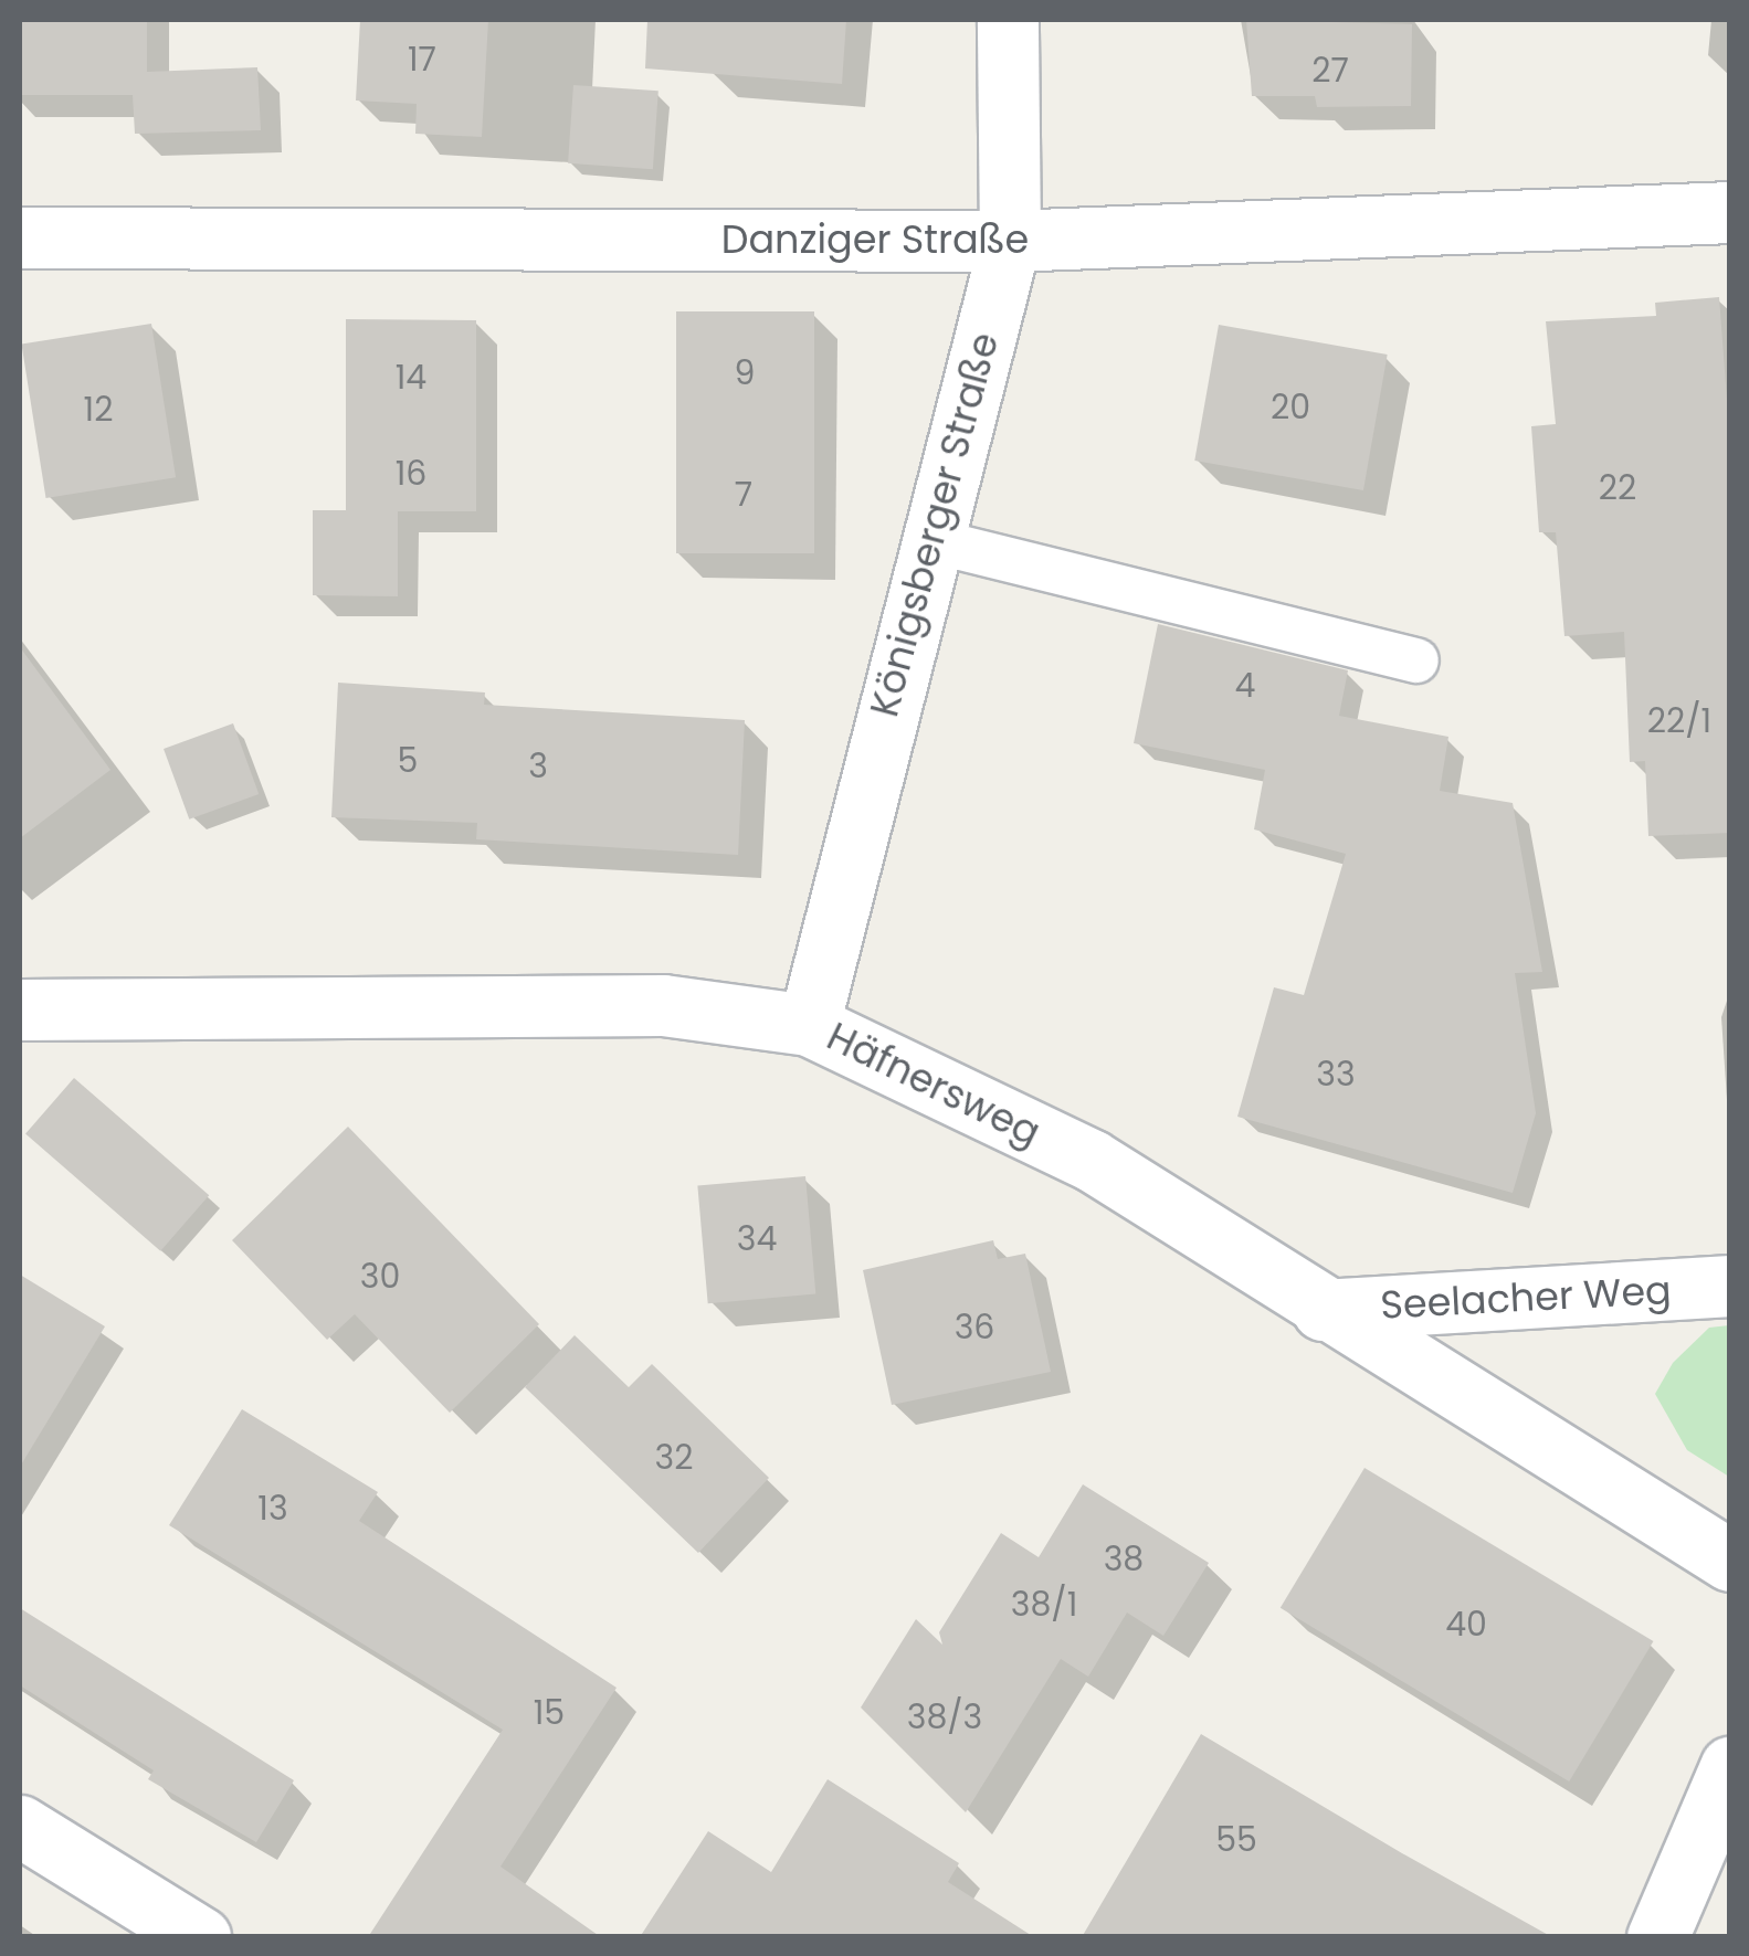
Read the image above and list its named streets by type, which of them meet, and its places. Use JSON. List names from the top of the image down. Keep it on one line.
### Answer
{"streets":{"street":["Danziger Straße","Königsberger Straße","Häfnersweg","Seelacher Weg"]},"crossings":[["Danziger Straße","Königsberger Straße"],["Königsberger Straße","Häfnersweg"],["Häfnersweg","Seelacher Weg"]],"house_numbers":["17","27","9","14","20","12","16","22","7","4","22/1","5","3","33","34","30","36","32","13","38","38/1","40","15","38/3","55"]}
